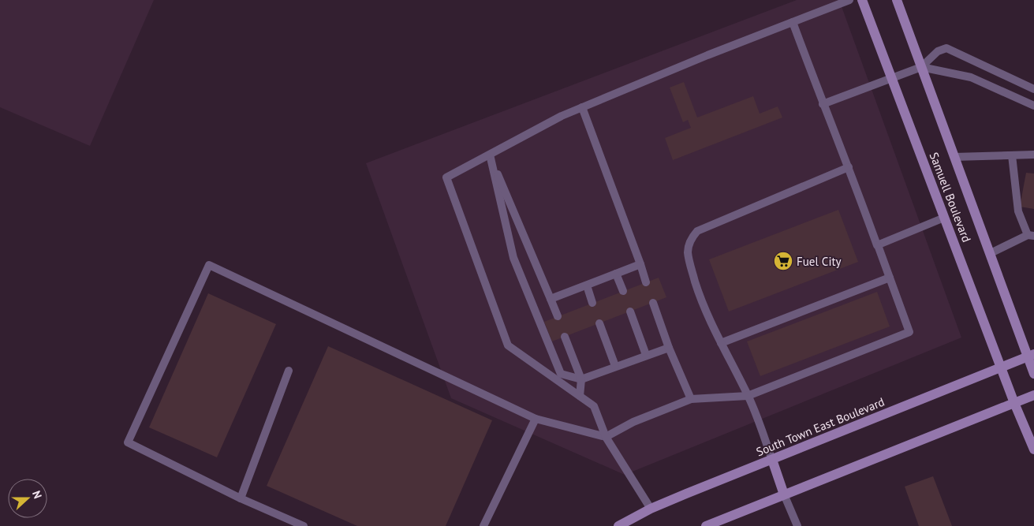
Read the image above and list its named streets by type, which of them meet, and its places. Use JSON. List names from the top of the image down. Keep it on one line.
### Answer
{"streets":{"main road":["Samuell Boulevard","South Town East Boulevard"]},"crossings":[["Samuell Boulevard","South Town East Boulevard"]],"places":{"supermarket":["Fuel City"]},"north":"right"}
